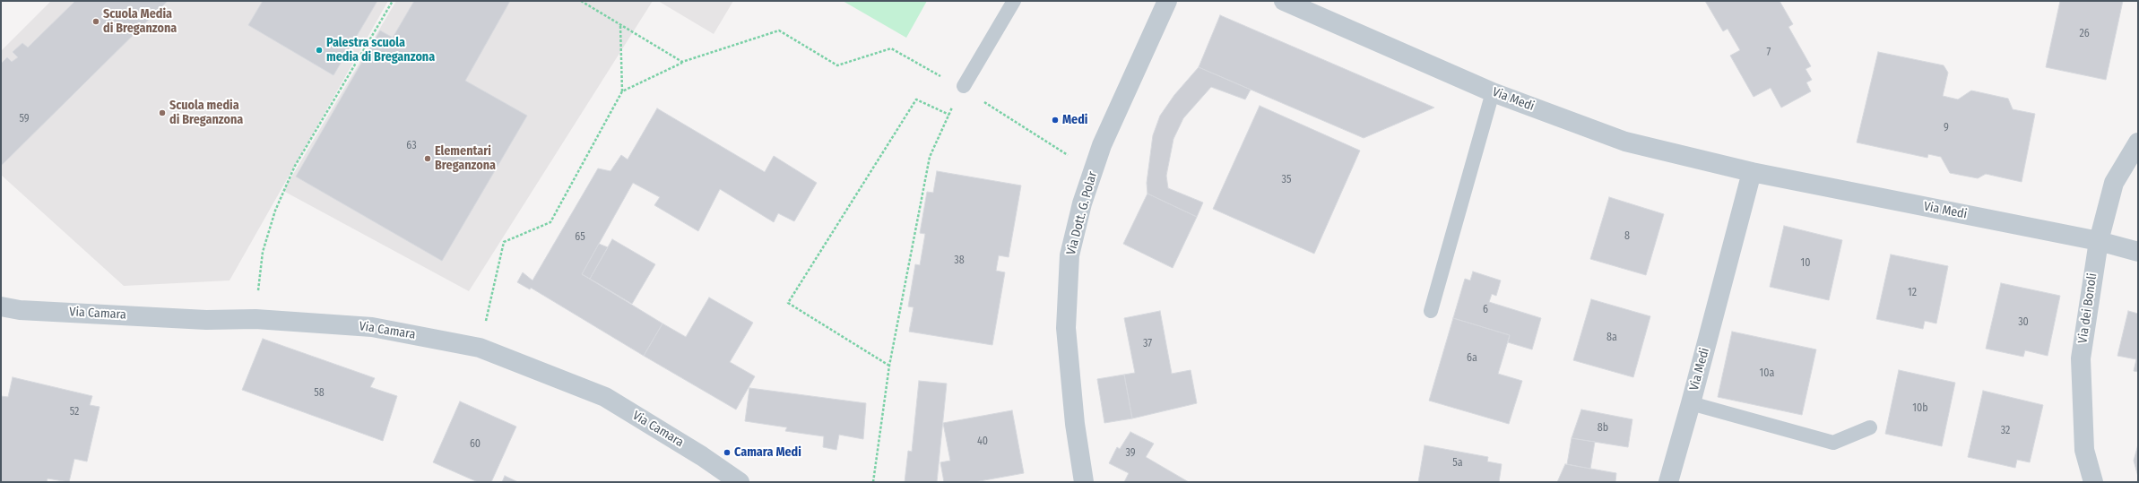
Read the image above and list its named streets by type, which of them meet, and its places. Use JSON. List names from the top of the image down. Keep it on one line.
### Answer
{"streets":{"street":["Via Medi","Via Dott. G. Polar","Via dei Bonoli","Via Camara"]},"crossings":[["Via Medi","Via dei Bonoli"]],"places":["Scuola Media di Breganzona","Palestra scuola media di Breganzona","Scuola media di Breganzona","Medi","Elementari Breganzona","Camara Medi"],"house_numbers":["26","7","59","9","63","35","8","65","38","10","12","6","30","8a","37","6a","10a","58","10b","52","8b","32","40","60","39","5a"]}
